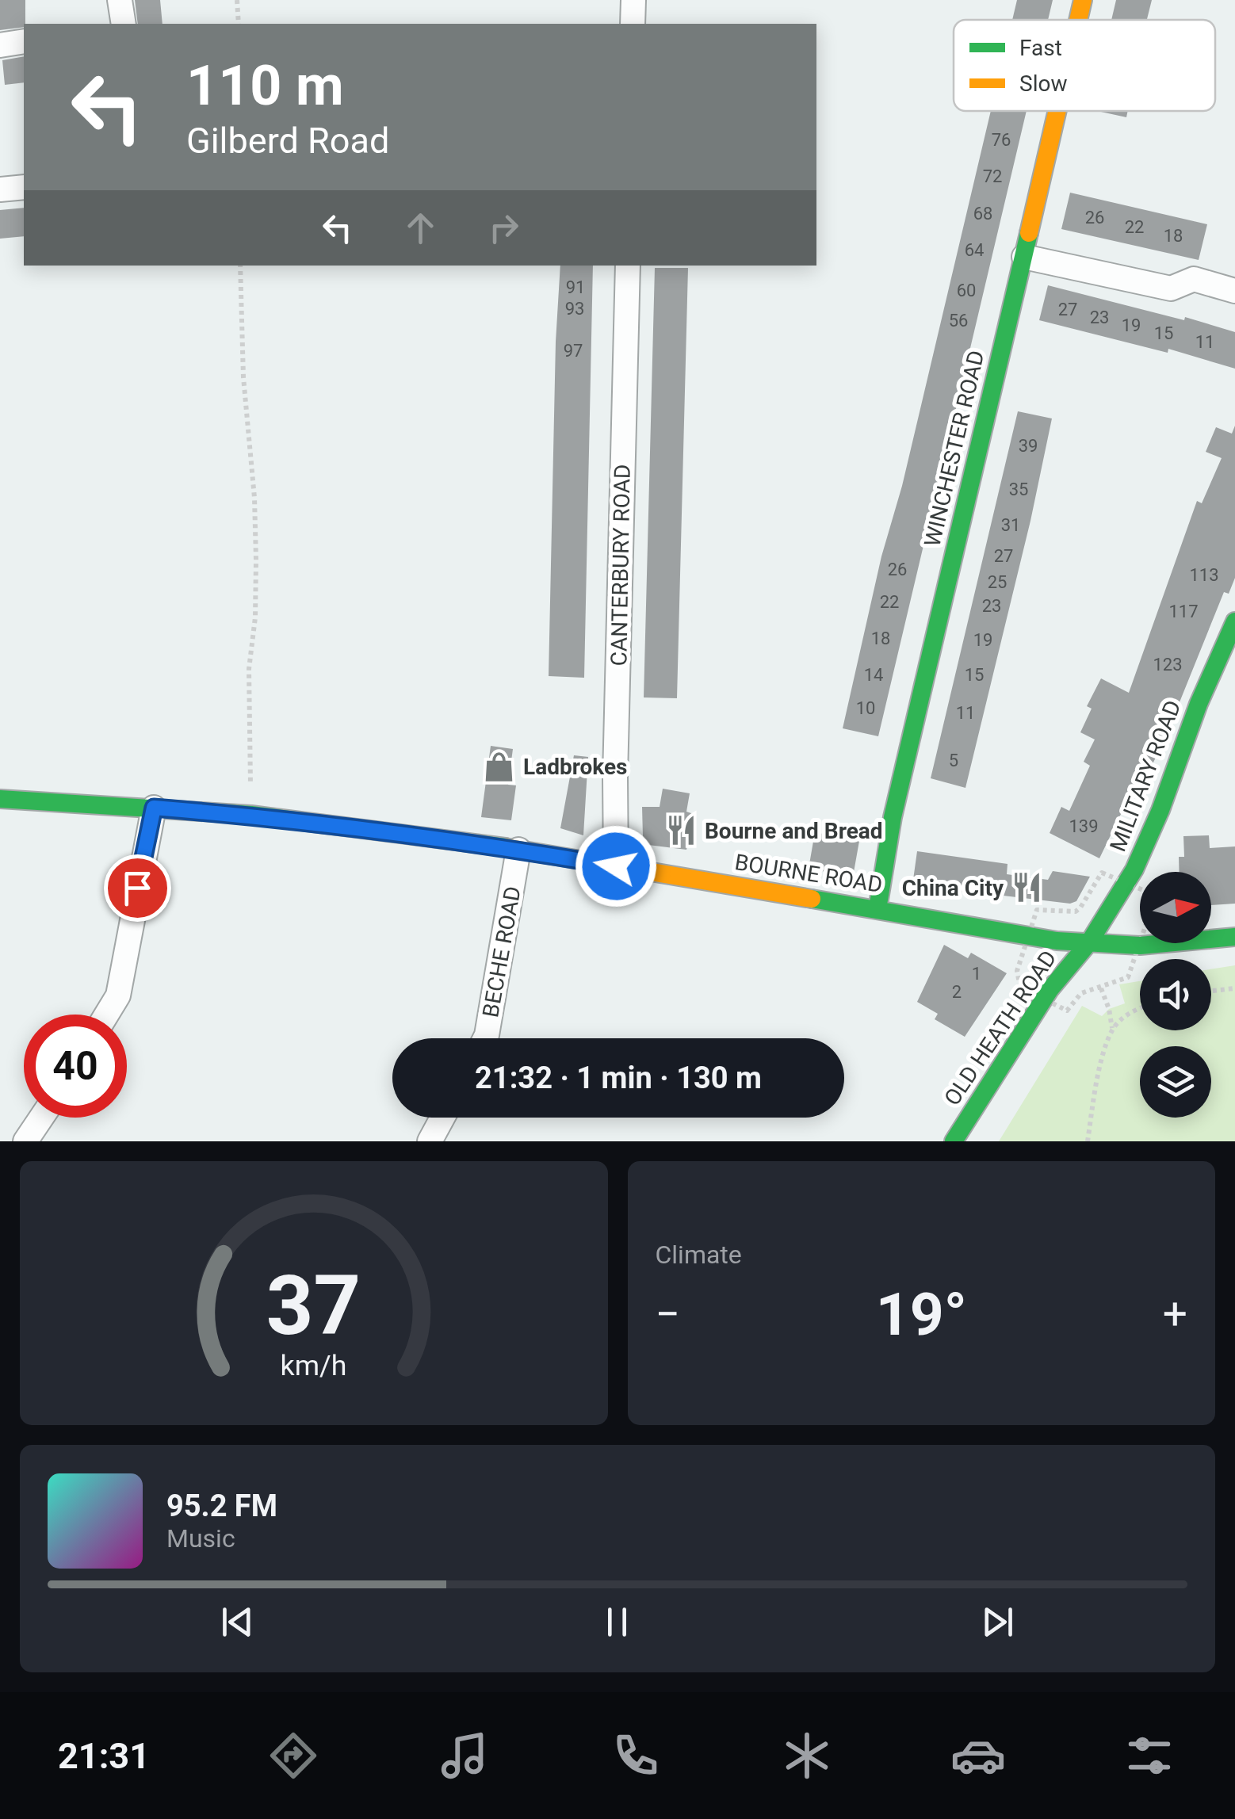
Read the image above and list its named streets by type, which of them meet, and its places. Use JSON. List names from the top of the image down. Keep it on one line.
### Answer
{"streets":{"street":["WINCHESTER ROAD","CANTERBURY ROAD","MILITARY ROAD","BOURNE ROAD","BECHE ROAD","OLD HEATH ROAD"]},"crossings":[["WINCHESTER ROAD","BOURNE ROAD"],["CANTERBURY ROAD","BOURNE ROAD"],["MILITARY ROAD","BOURNE ROAD"],["MILITARY ROAD","OLD HEATH ROAD"],["BOURNE ROAD","BECHE ROAD"],["BOURNE ROAD","OLD HEATH ROAD"]],"places":{"shop":["Ladbrokes"],"restaurant":["Bourne and Bread","China City"]},"house_numbers":["76","72","68","26","22","18","64","91","60","93","27","23","56","19","15","11","97","39","35","31","27","26","113","25","22","23","117","18","19","123","14","15","10","11","5","139","1","2"],"legend":["Fast","Slow"],"north":"right","page":{"turn":["110 m","Gilberd Road"],"limit":"40","trip":"21:32 · 1 min · 130 m","tile":"Climate","heat":["−","19°","+"],"song":["95.2 FM","Music"],"tabs":"21:31","gauge":["37","km/h"]}}
